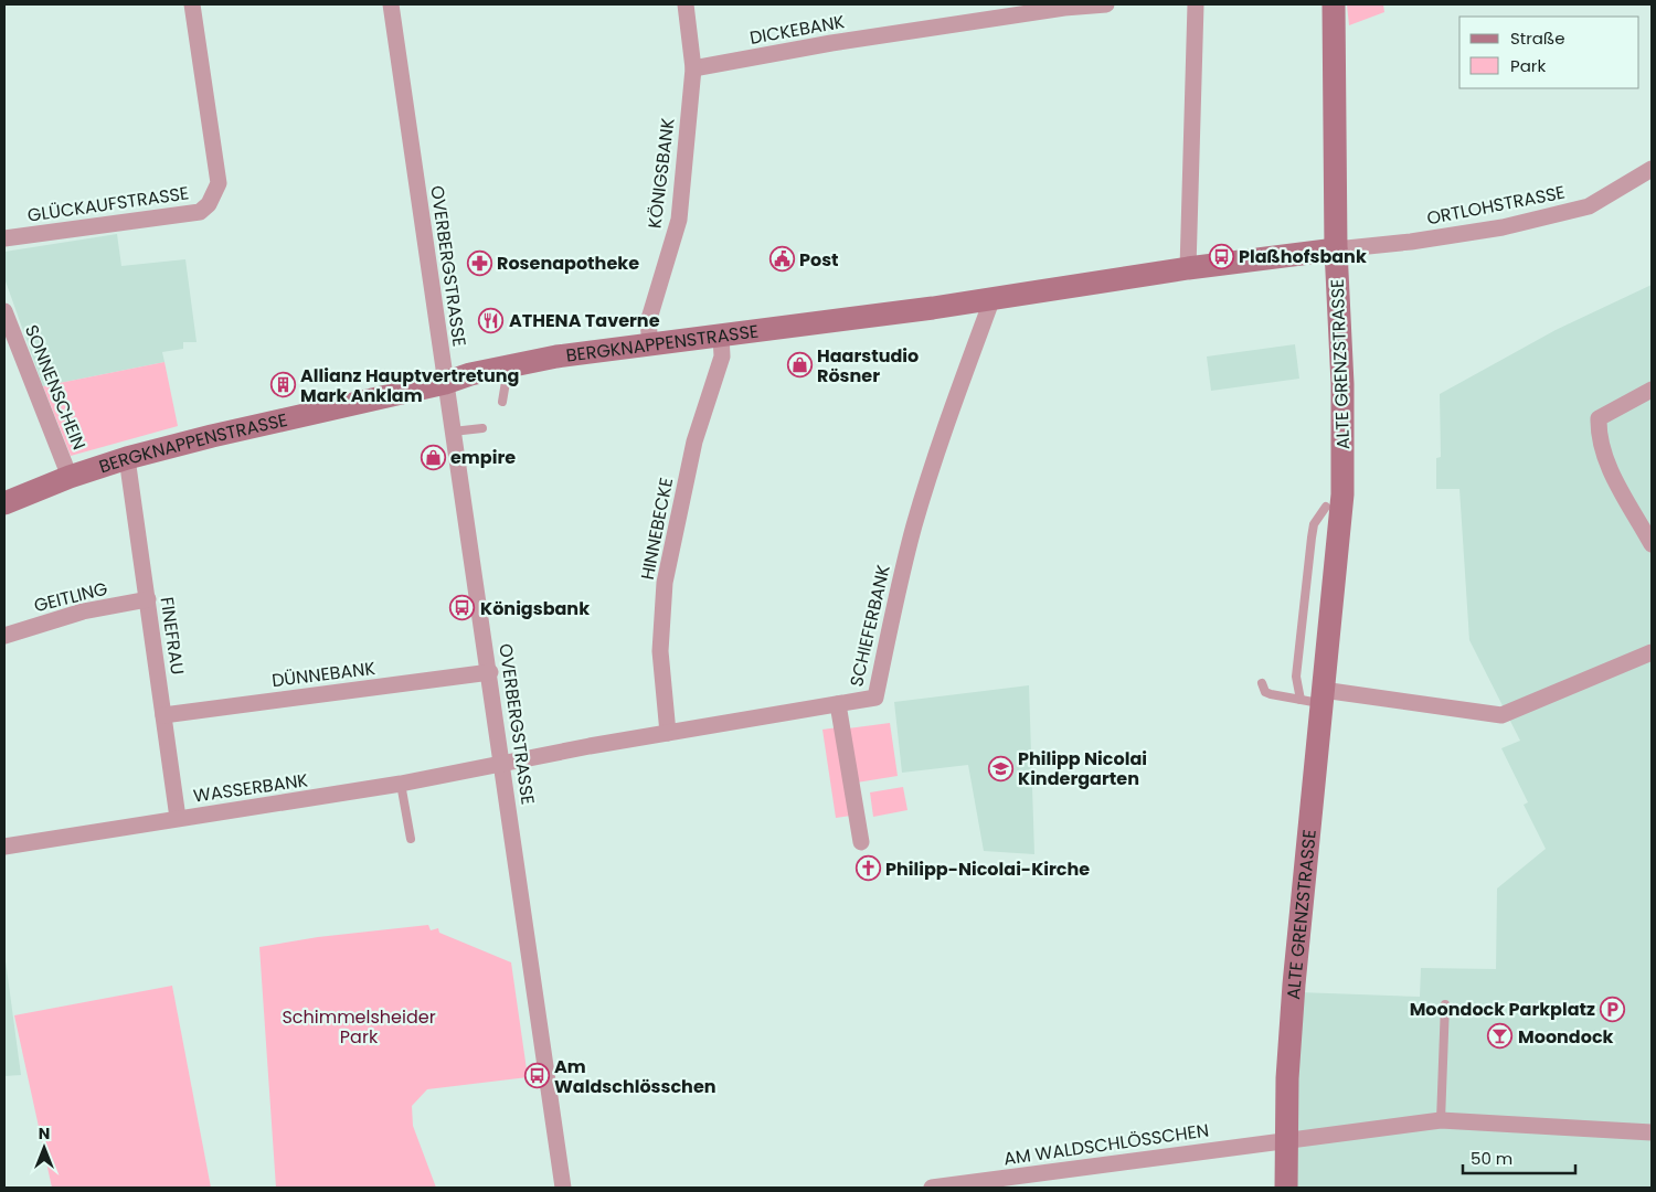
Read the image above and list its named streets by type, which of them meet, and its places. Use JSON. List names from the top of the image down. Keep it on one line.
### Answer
{"streets":{"street":["DICKEBANK","KÖNIGSBANK","GLÜCKAUFSTRASSE","ORTLOHSTRASSE","OVERBERGSTRASSE","BERGKNAPPENSTRASSE","ALTE GRENZSTRASSE","SONNENSCHEIN","HINNEBECKE","GEITLING","SCHIEFERBANK","FINEFRAU","DÜNNEBANK","WASSERBANK","AM WALDSCHLÖSSCHEN"]},"crossings":[["DICKEBANK","KÖNIGSBANK"],["KÖNIGSBANK","BERGKNAPPENSTRASSE"],["ORTLOHSTRASSE","BERGKNAPPENSTRASSE"],["ORTLOHSTRASSE","ALTE GRENZSTRASSE"],["OVERBERGSTRASSE","BERGKNAPPENSTRASSE"],["OVERBERGSTRASSE","SCHIEFERBANK"],["OVERBERGSTRASSE","DÜNNEBANK"],["OVERBERGSTRASSE","WASSERBANK"],["BERGKNAPPENSTRASSE","ALTE GRENZSTRASSE"],["BERGKNAPPENSTRASSE","SONNENSCHEIN"],["BERGKNAPPENSTRASSE","HINNEBECKE"],["BERGKNAPPENSTRASSE","SCHIEFERBANK"],["BERGKNAPPENSTRASSE","FINEFRAU"],["ALTE GRENZSTRASSE","AM WALDSCHLÖSSCHEN"],["HINNEBECKE","SCHIEFERBANK"],["GEITLING","FINEFRAU"],["SCHIEFERBANK","WASSERBANK"],["FINEFRAU","DÜNNEBANK"],["FINEFRAU","WASSERBANK"]],"parks":["Schimmelsheider Park"],"places":{"bus stop":["Plaßhofsbank","Königsbank","Am Waldschlösschen"],"public building":["Post"],"pharmacy":["Rosenapotheke"],"restaurant":["ATHENA Taverne"],"shop":["Haarstudio Rösner","empire"],"building":["Allianz Hauptvertretung Mark Anklam"],"school or university":["Philipp Nicolai Kindergarten"],"church":["Philipp-Nicolai-Kirche"],"parking":["Moondock Parkplatz"],"bar":["Moondock"]},"legend":["Straße","Park"],"scale_bar":"50 m","north":"top"}
